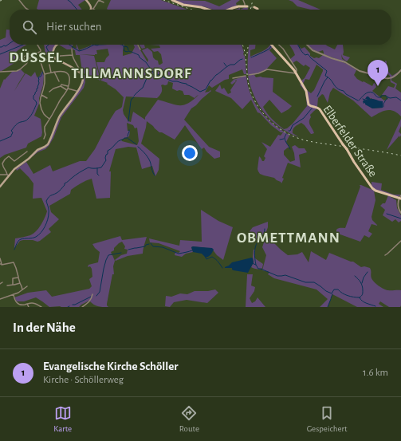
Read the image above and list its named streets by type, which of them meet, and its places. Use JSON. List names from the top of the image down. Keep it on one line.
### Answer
{"streets":{"main road":["Elberfelder Straße"]},"districts":["DÜSSEL","TILLMANNSDORF","OBMETTMANN"],"page":{"search":"Hier suchen","pins":"1","heading":"In der Nähe","list":[{"mark":"1","name":"Evangelische Kirche Schöller","note":"Kirche · Schöllerweg","value":"1.6 km"}],"nav":["Karte","Route","Gespeichert"]}}
